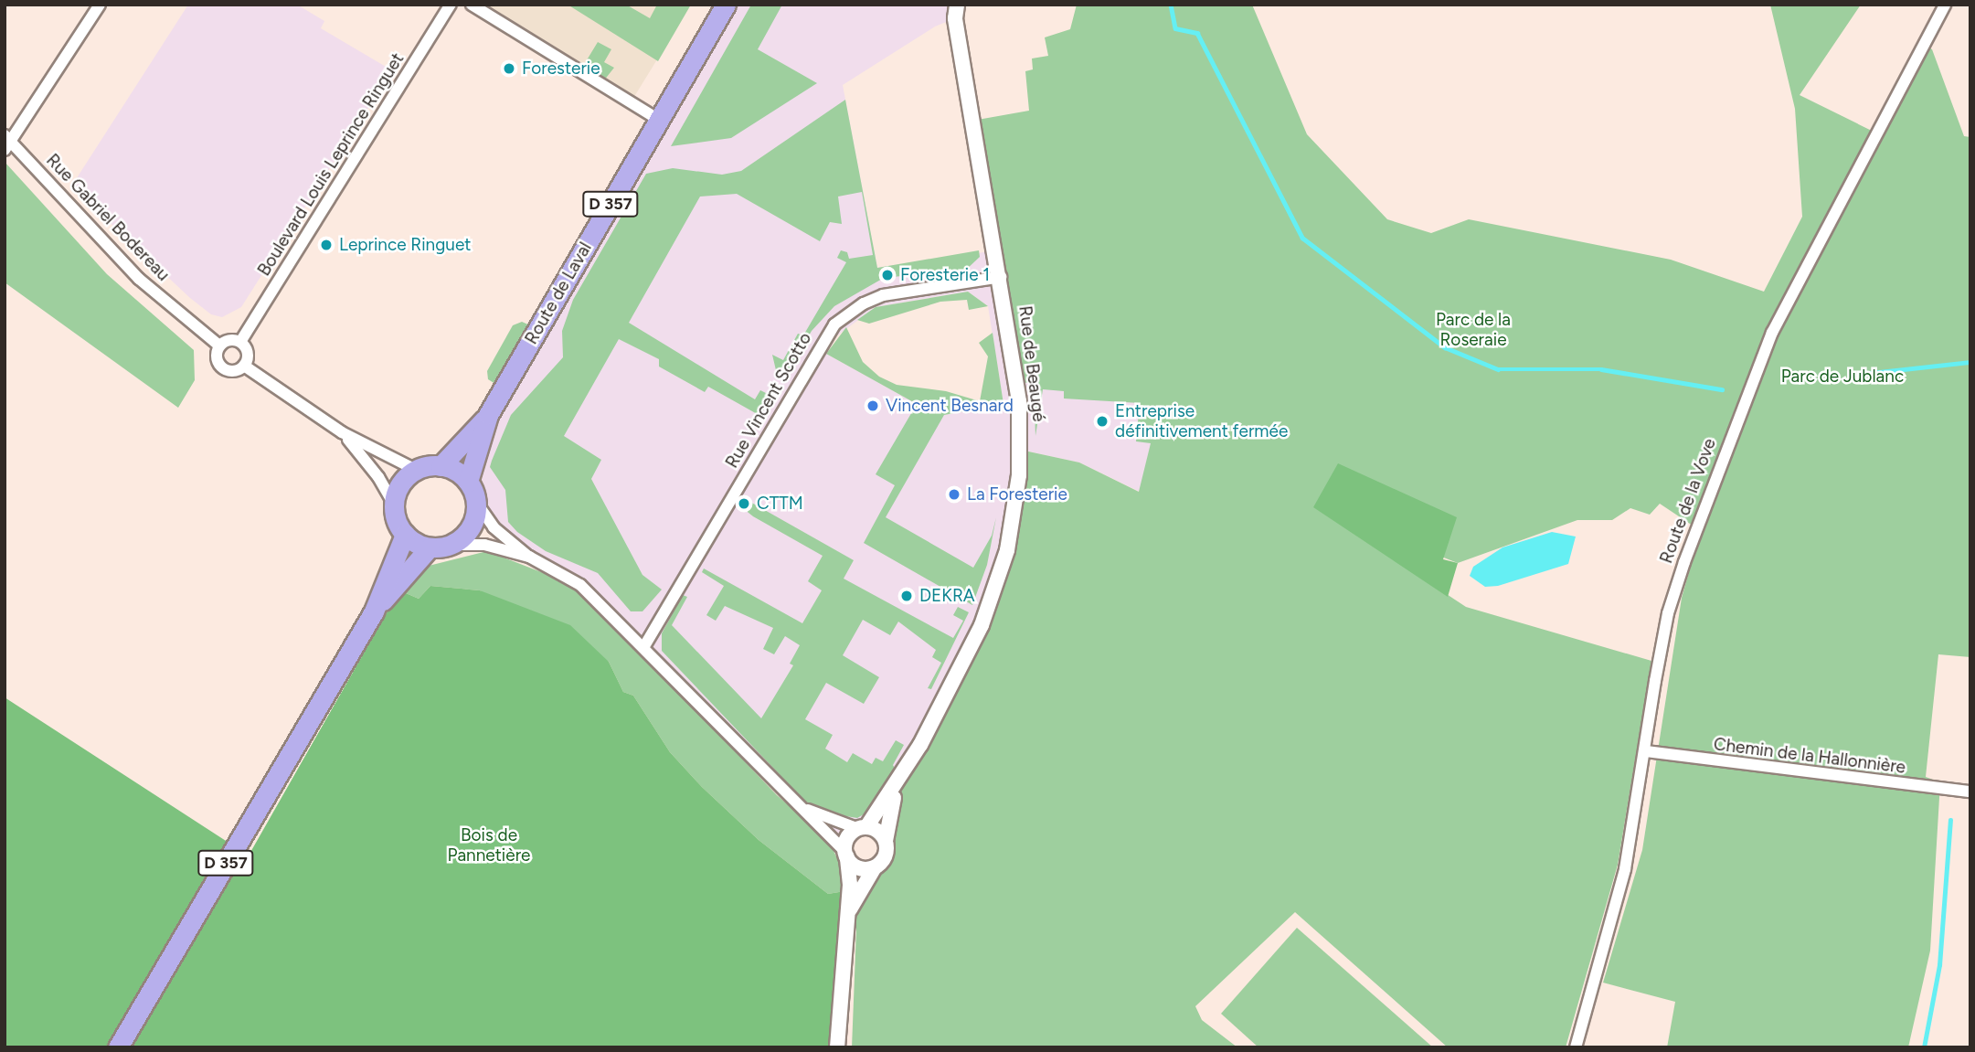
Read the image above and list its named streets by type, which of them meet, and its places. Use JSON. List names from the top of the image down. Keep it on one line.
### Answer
{"streets":{"main road":["D 357","Route de Laval"],"street":["Boulevard Louis Leprince Ringuet","Rue Gabriel Bodereau","Rue de Beaugé","Rue Vincent Scotto","Route de la Vove","Chemin de la Hallonnière"]},"crossings":[["Boulevard Louis Leprince Ringuet","Rue Gabriel Bodereau"],["D 357","Route de Laval"],["Rue de Beaugé","Rue Vincent Scotto"],["Route de la Vove","Chemin de la Hallonnière"]],"parks":["Parc de la Roseraie","Parc de Jublanc","Bois de Pannetière"],"places":["Foresterie","Leprince Ringuet","Foresterie 1","Vincent Besnard","Entreprise définitivement fermée","La Foresterie","CTTM","DEKRA"]}
